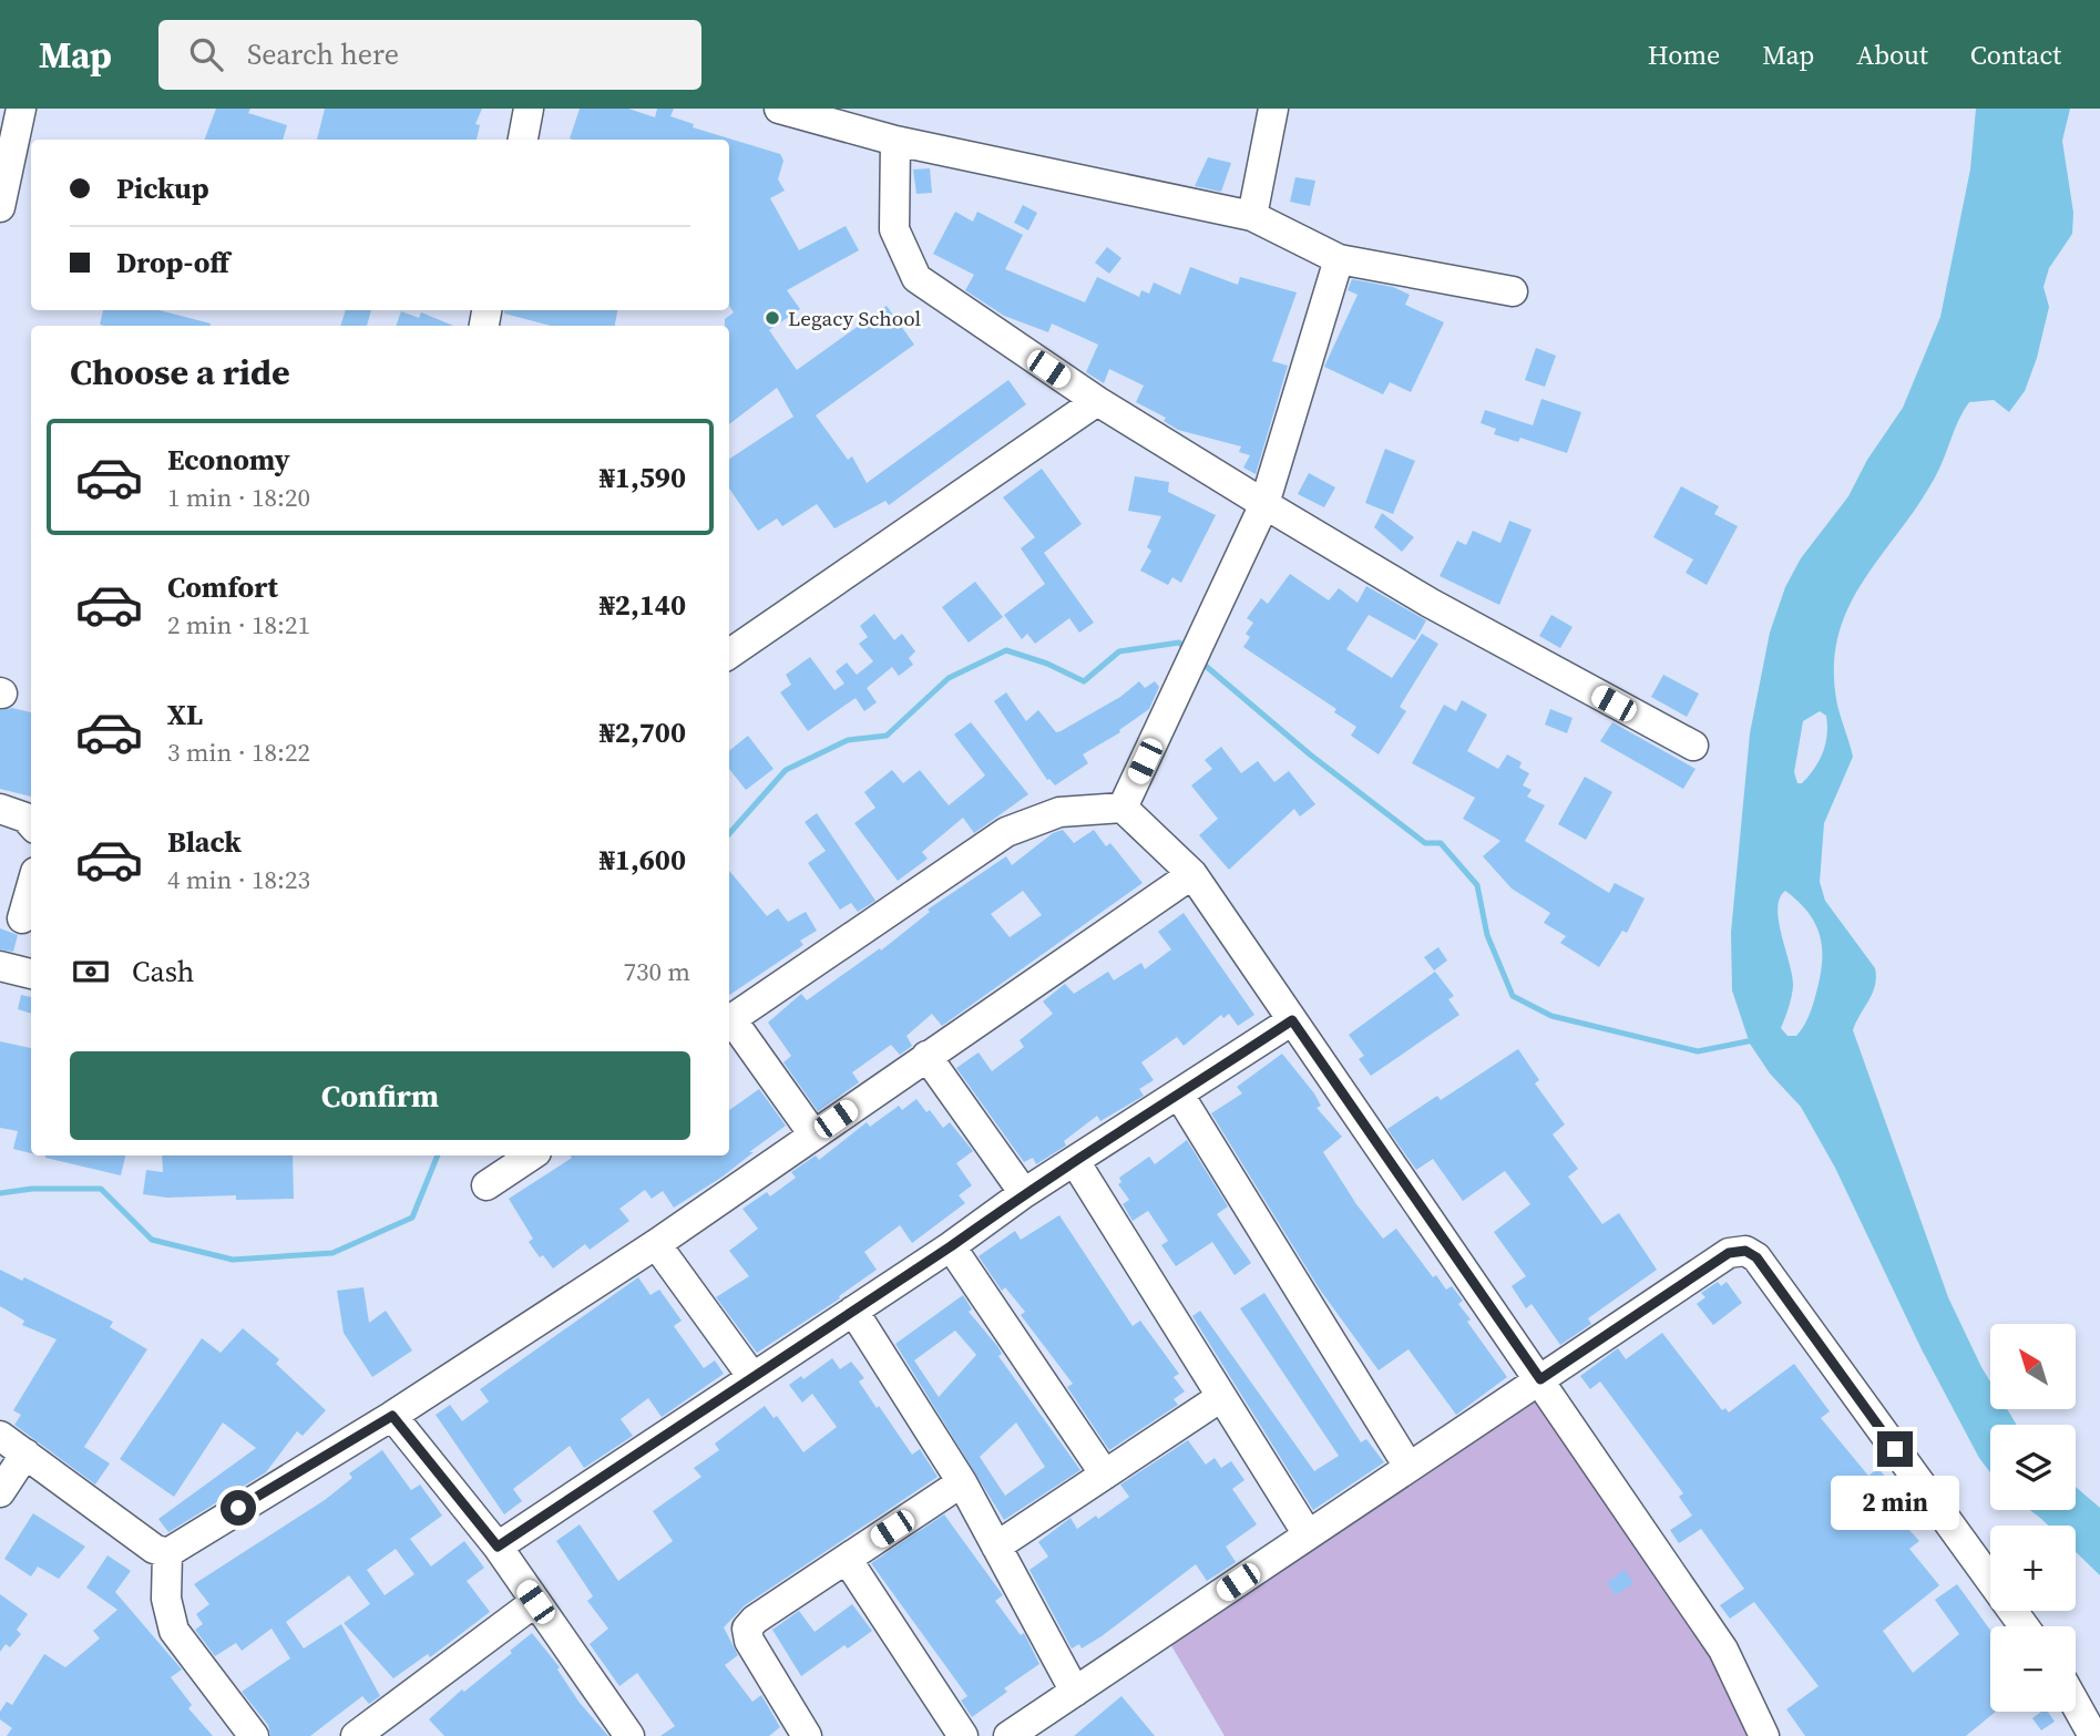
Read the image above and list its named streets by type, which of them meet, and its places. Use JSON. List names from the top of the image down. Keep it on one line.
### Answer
{"places":["Legacy School"],"north":"top left","page":{"header":"Map","search":"Search here","nav":["Home","Map","About","Contact"],"banner":["Pickup","Drop-off"],"heading":"Choose a ride","list":[{"name":"Economy","note":"1 min · 18:20","value":"₦1,590"},{"name":"Comfort","note":"2 min · 18:21","value":"₦2,140"},{"name":"XL","note":"3 min · 18:22","value":"₦2,700"},{"name":"Black","note":"4 min · 18:23","value":"₦1,600"}],"pay":["Cash","730 m"],"buttons":"Confirm","map_buttons":["+","−"],"bubble":"2 min"}}
